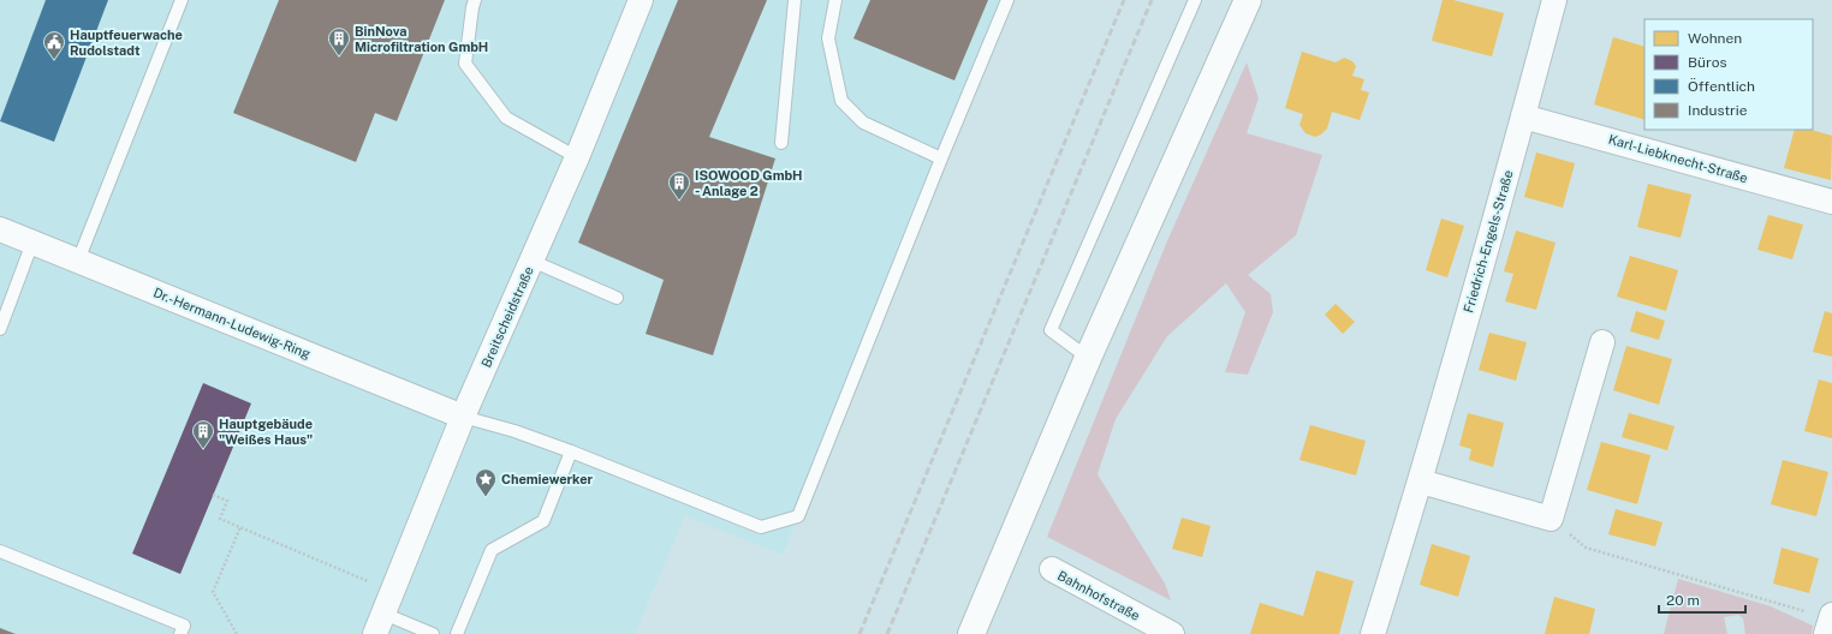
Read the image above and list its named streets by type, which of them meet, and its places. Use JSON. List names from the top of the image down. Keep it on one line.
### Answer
{"streets":{"street":["Karl-Liebknecht-Straße","Friedrich-Engels-Straße","Breitscheidstraße","Dr.-Hermann-Ludewig-Ring","Bahnhofstraße"]},"crossings":[["Karl-Liebknecht-Straße","Friedrich-Engels-Straße"],["Breitscheidstraße","Dr.-Hermann-Ludewig-Ring"]],"places":{"building":["BinNova Microfiltration GmbH","ISOWOOD GmbH - Anlage 2","Hauptgebäude \"Weißes Haus\""],"public building":["Hauptfeuerwache Rudolstadt"],"place":["Chemiewerker"]},"legend":["Wohnen","Büros","Öffentlich","Industrie"],"scale_bar":"20 m"}
